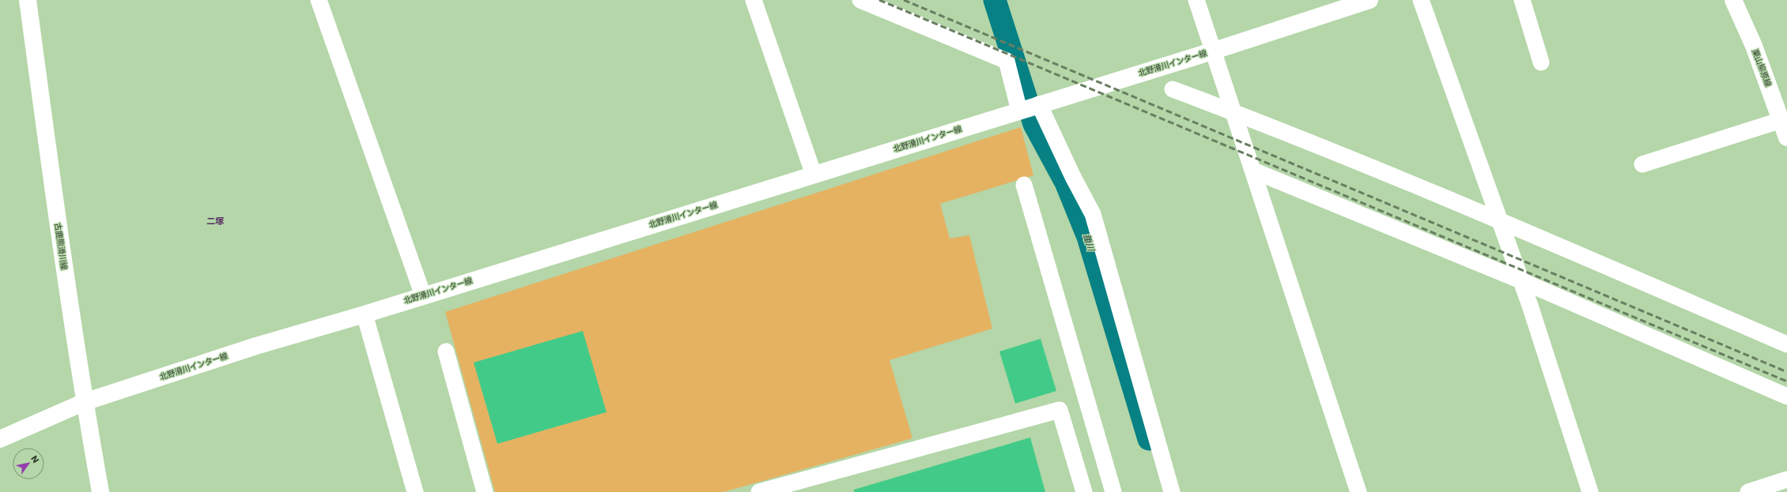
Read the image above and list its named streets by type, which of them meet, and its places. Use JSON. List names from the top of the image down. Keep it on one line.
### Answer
{"streets":{"main road":["北野滑川インター線","栗山柳原線","古鹿熊滑川線"]},"crossings":[["北野滑川インター線","古鹿熊滑川線"]],"districts":["二塚"],"water":["鋤川"],"north":"top right"}
